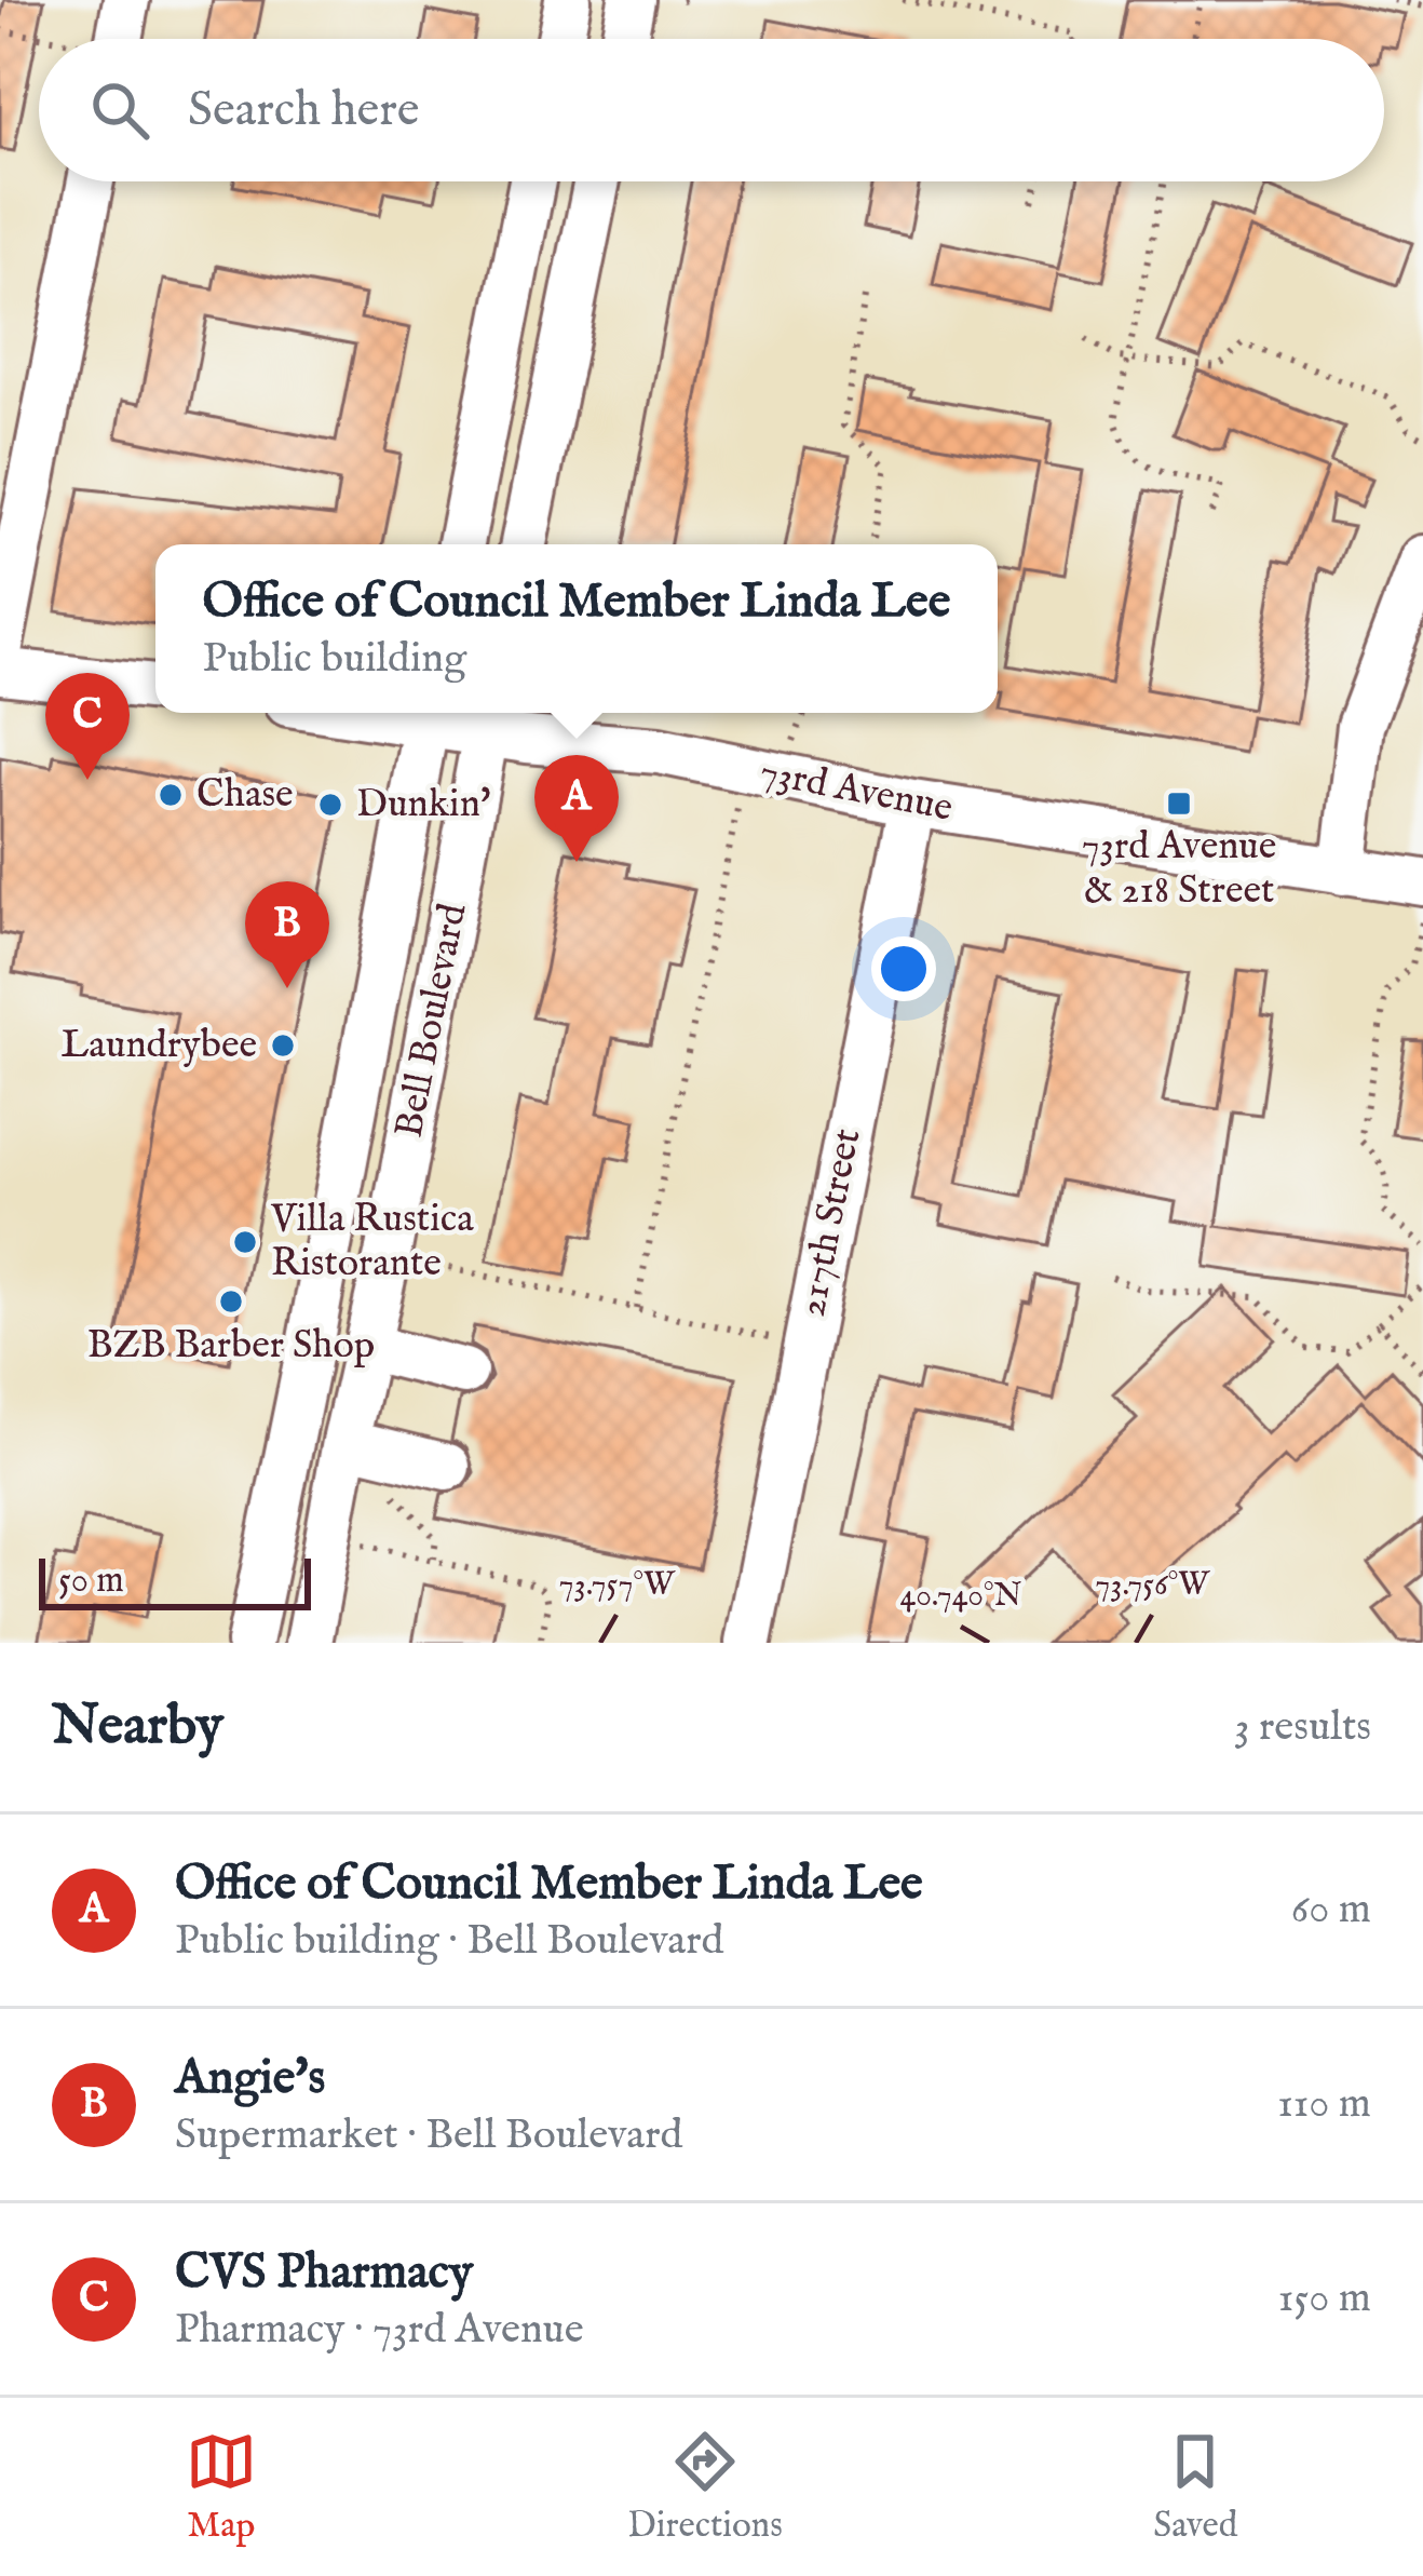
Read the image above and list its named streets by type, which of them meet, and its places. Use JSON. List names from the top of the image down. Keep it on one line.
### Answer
{"streets":{"street":["73rd Avenue","Bell Boulevard","217th Street"]},"crossings":[["73rd Avenue","Bell Boulevard"],["73rd Avenue","217th Street"]],"places":{"other":["Chase","Dunkin'","Laundrybee","Villa Rustica Ristorante","BZB Barber Shop"],"transit":["73rd Avenue & 218 Street"]},"scale_bar":"50 m","page":{"search":"Search here","popup":["Office of Council Member Linda Lee","Public building"],"pins":["C","A","B"],"scale":"50 m","heading":["Nearby","3 results"],"list":[{"mark":"A","name":"Office of Council Member Linda Lee","note":"Public building · Bell Boulevard","value":"60 m"},{"mark":"B","name":"Angie's","note":"Supermarket · Bell Boulevard","value":"110 m"},{"mark":"C","name":"CVS Pharmacy","note":"Pharmacy · 73rd Avenue","value":"150 m"}],"nav":["Map","Directions","Saved"]},"coordinates":["73.757°W","73.756°W","40.740°N"]}
